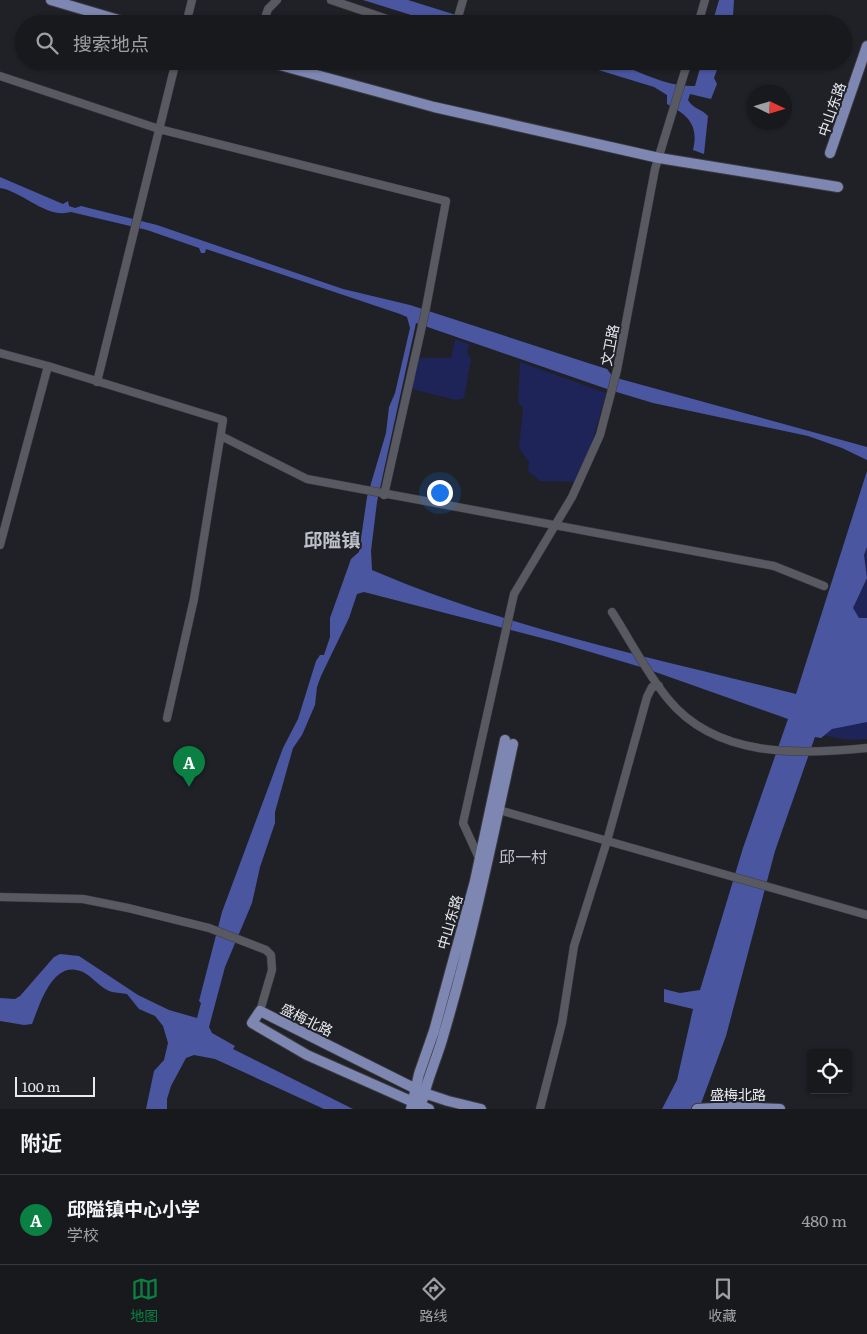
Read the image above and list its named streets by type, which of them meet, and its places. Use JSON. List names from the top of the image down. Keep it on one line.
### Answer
{"streets":{"main road":["中山东路","盛梅北路"],"street":["文卫路"]},"crossings":[["中山东路","文卫路"],["中山东路","盛梅北路"]],"districts":["邱隘镇","邱一村"],"scale_bar":"100 m","north":"right","page":{"search":"搜索地点","pins":"A","scale":"100 m","heading":"附近","list":[{"mark":"A","name":"邱隘镇中心小学","note":"学校","value":"480 m"}],"nav":["地图","路线","收藏"]}}
